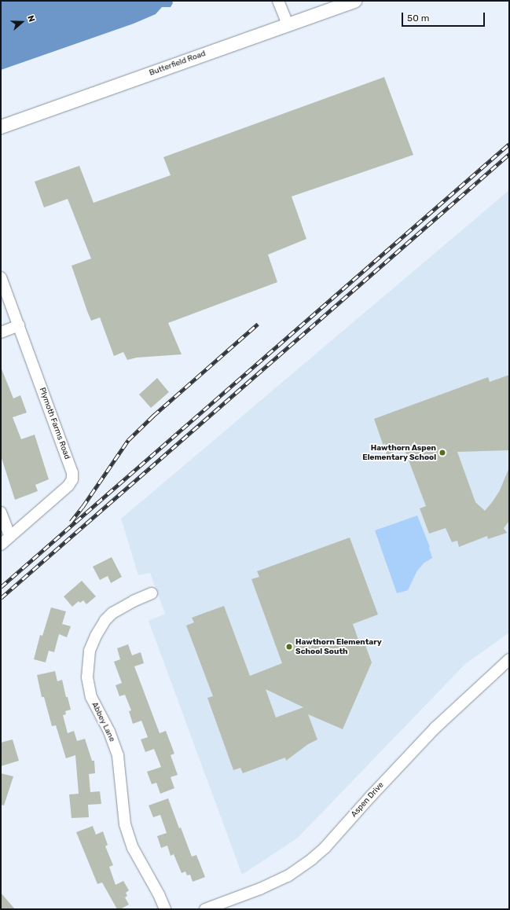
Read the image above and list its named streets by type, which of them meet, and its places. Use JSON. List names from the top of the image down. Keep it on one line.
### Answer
{"streets":{"main road":["Butterfield Road"],"street":["Plymoth Farms Road","Abbey Lane","Aspen Drive"]},"places":["Hawthorn Aspen Elementary School","Hawthorn Elementary School South"],"scale_bar":"50 m","north":"right"}
